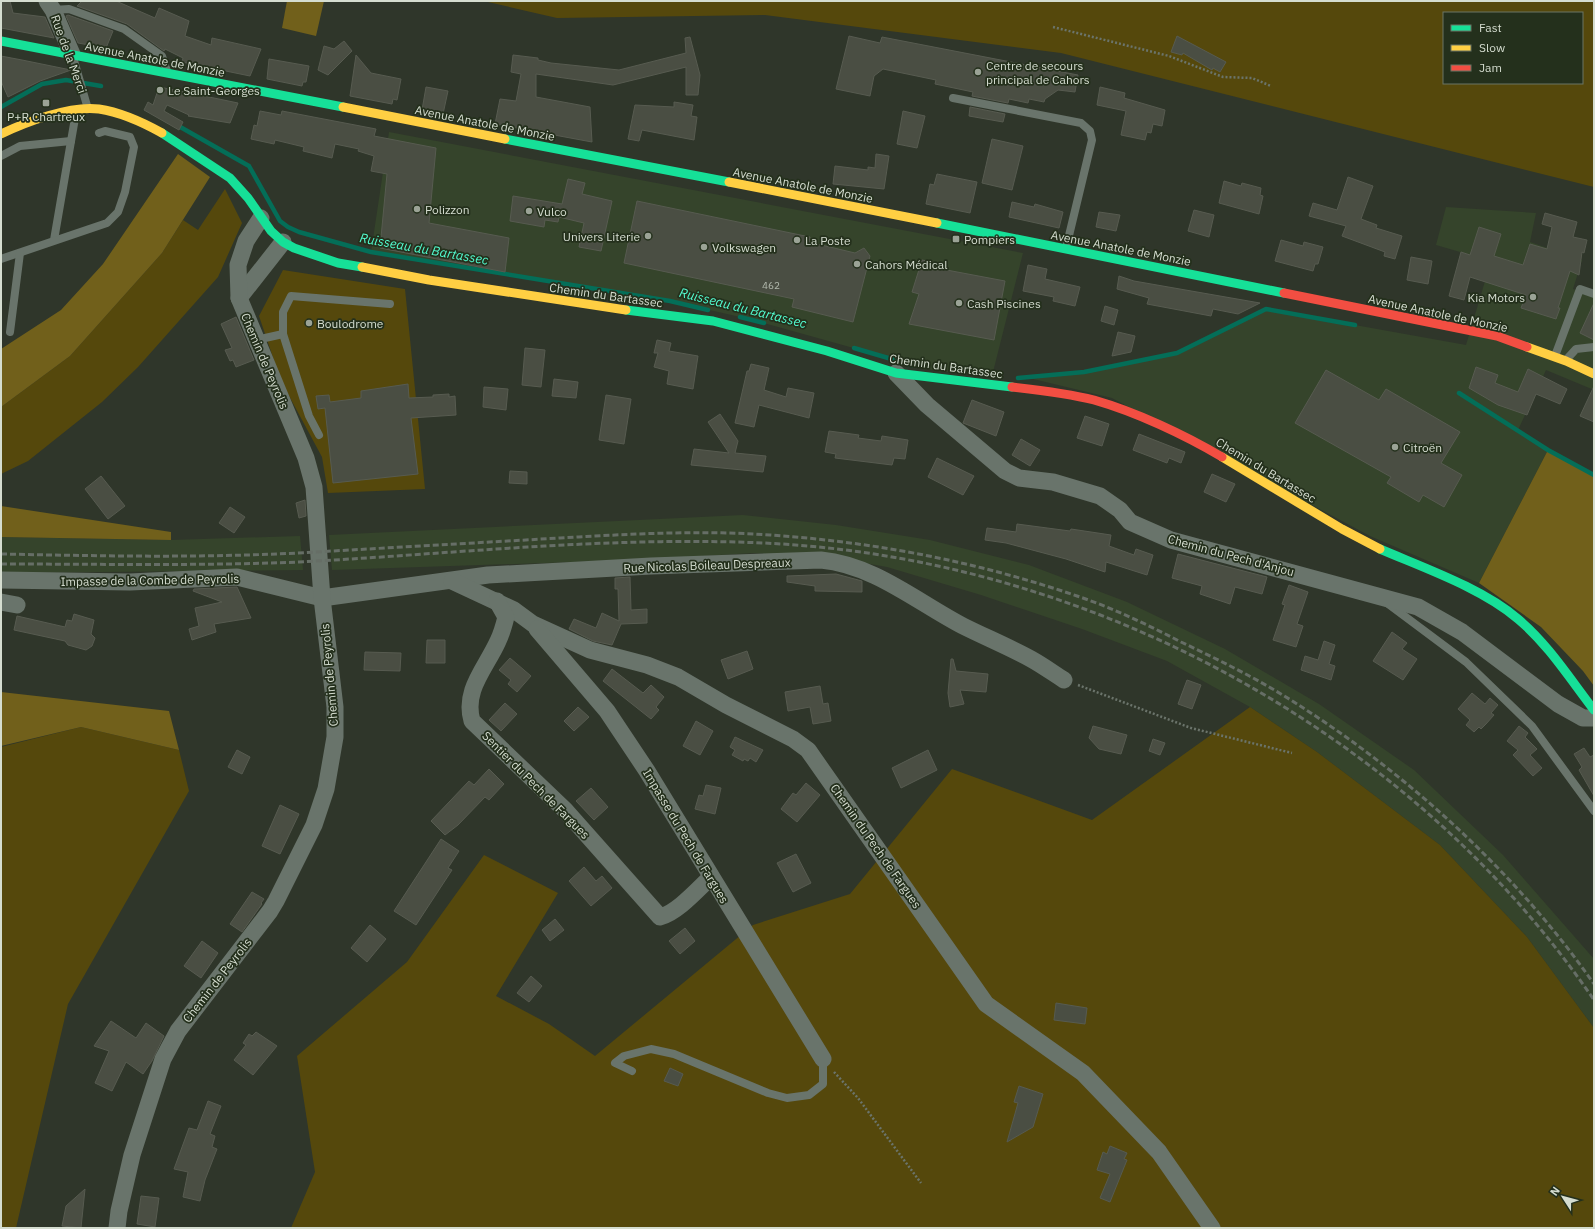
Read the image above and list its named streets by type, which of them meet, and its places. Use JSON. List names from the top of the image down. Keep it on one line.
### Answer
{"streets":{"street":["Rue de la Merci","Avenue Anatole de Monzie","Chemin du Bartassec","Chemin de Peyrolis","Chemin du Pech d'Anjou","Rue Nicolas Boileau Despreaux","Impasse de la Combe de Peyrolis","Sentier du Pech de Fargues","Impasse du Pech de Fargues","Chemin du Pech de Fargues"]},"crossings":[["Rue de la Merci","Avenue Anatole de Monzie"],["Rue de la Merci","Chemin du Bartassec"],["Chemin du Bartassec","Chemin de Peyrolis"],["Chemin du Bartassec","Chemin du Pech d'Anjou"],["Chemin de Peyrolis","Rue Nicolas Boileau Despreaux"],["Chemin de Peyrolis","Impasse de la Combe de Peyrolis"],["Rue Nicolas Boileau Despreaux","Impasse de la Combe de Peyrolis"],["Rue Nicolas Boileau Despreaux","Chemin du Pech de Fargues"],["Sentier du Pech de Fargues","Impasse du Pech de Fargues"],["Sentier du Pech de Fargues","Chemin du Pech de Fargues"],["Impasse du Pech de Fargues","Chemin du Pech de Fargues"]],"water":["Ruisseau du Bartassec"],"places":{"other":["Centre de secours principal de Cahors","Le Saint-Georges","Polizzon","Vulco","Univers Literie","La Poste","Volkswagen","Cahors Médical","Kia Motors","Cash Piscines","Boulodrome","Citroën"],"transit":["P+R Chartreux","Pompiers"]},"house_numbers":["462"],"legend":["Fast","Slow","Jam"],"north":"top left"}
